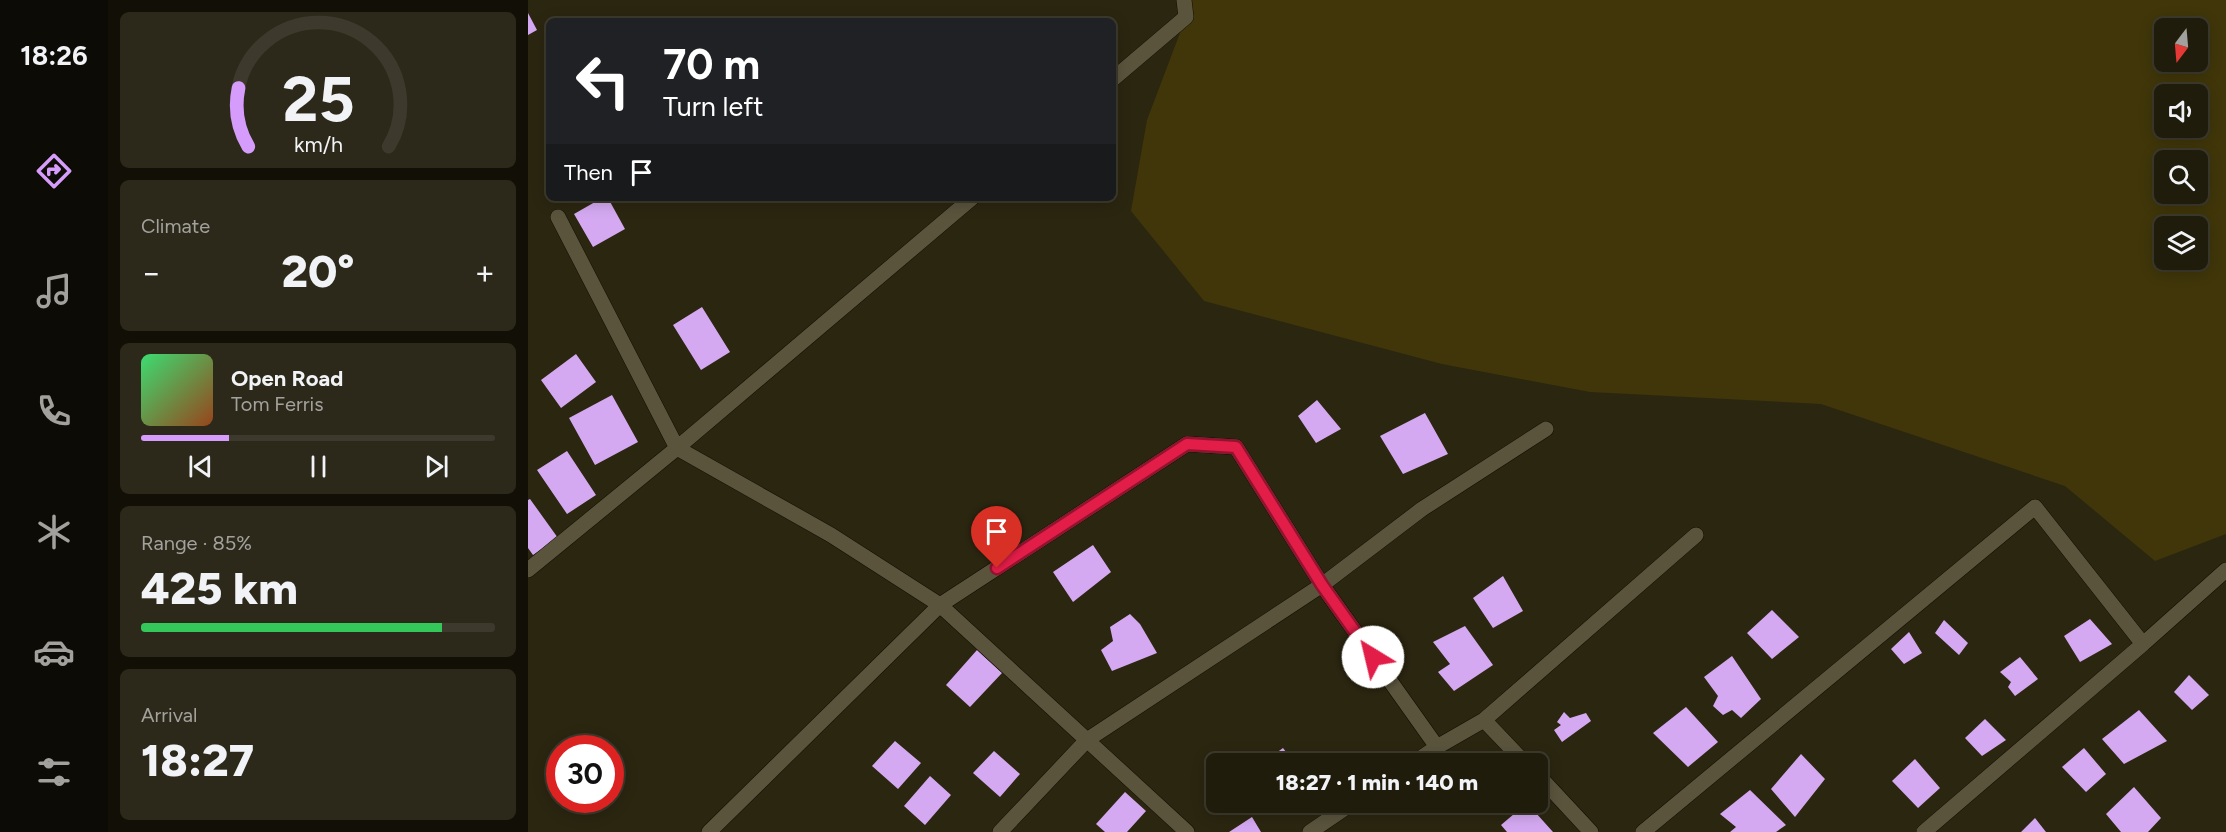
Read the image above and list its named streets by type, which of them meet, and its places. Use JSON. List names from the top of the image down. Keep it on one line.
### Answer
{"north":"bottom","page":{"tabs":"18:26","turn":["70 m","Turn left"],"then":"Then","tile":["Climate",["Range · 85%","425 km"],["Arrival","18:27"]],"heat":["−","20°","+"],"song":["Open Road","Tom Ferris"],"limit":"30","trip":"18:27 · 1 min · 140 m","gauge":["25","km/h"]}}
